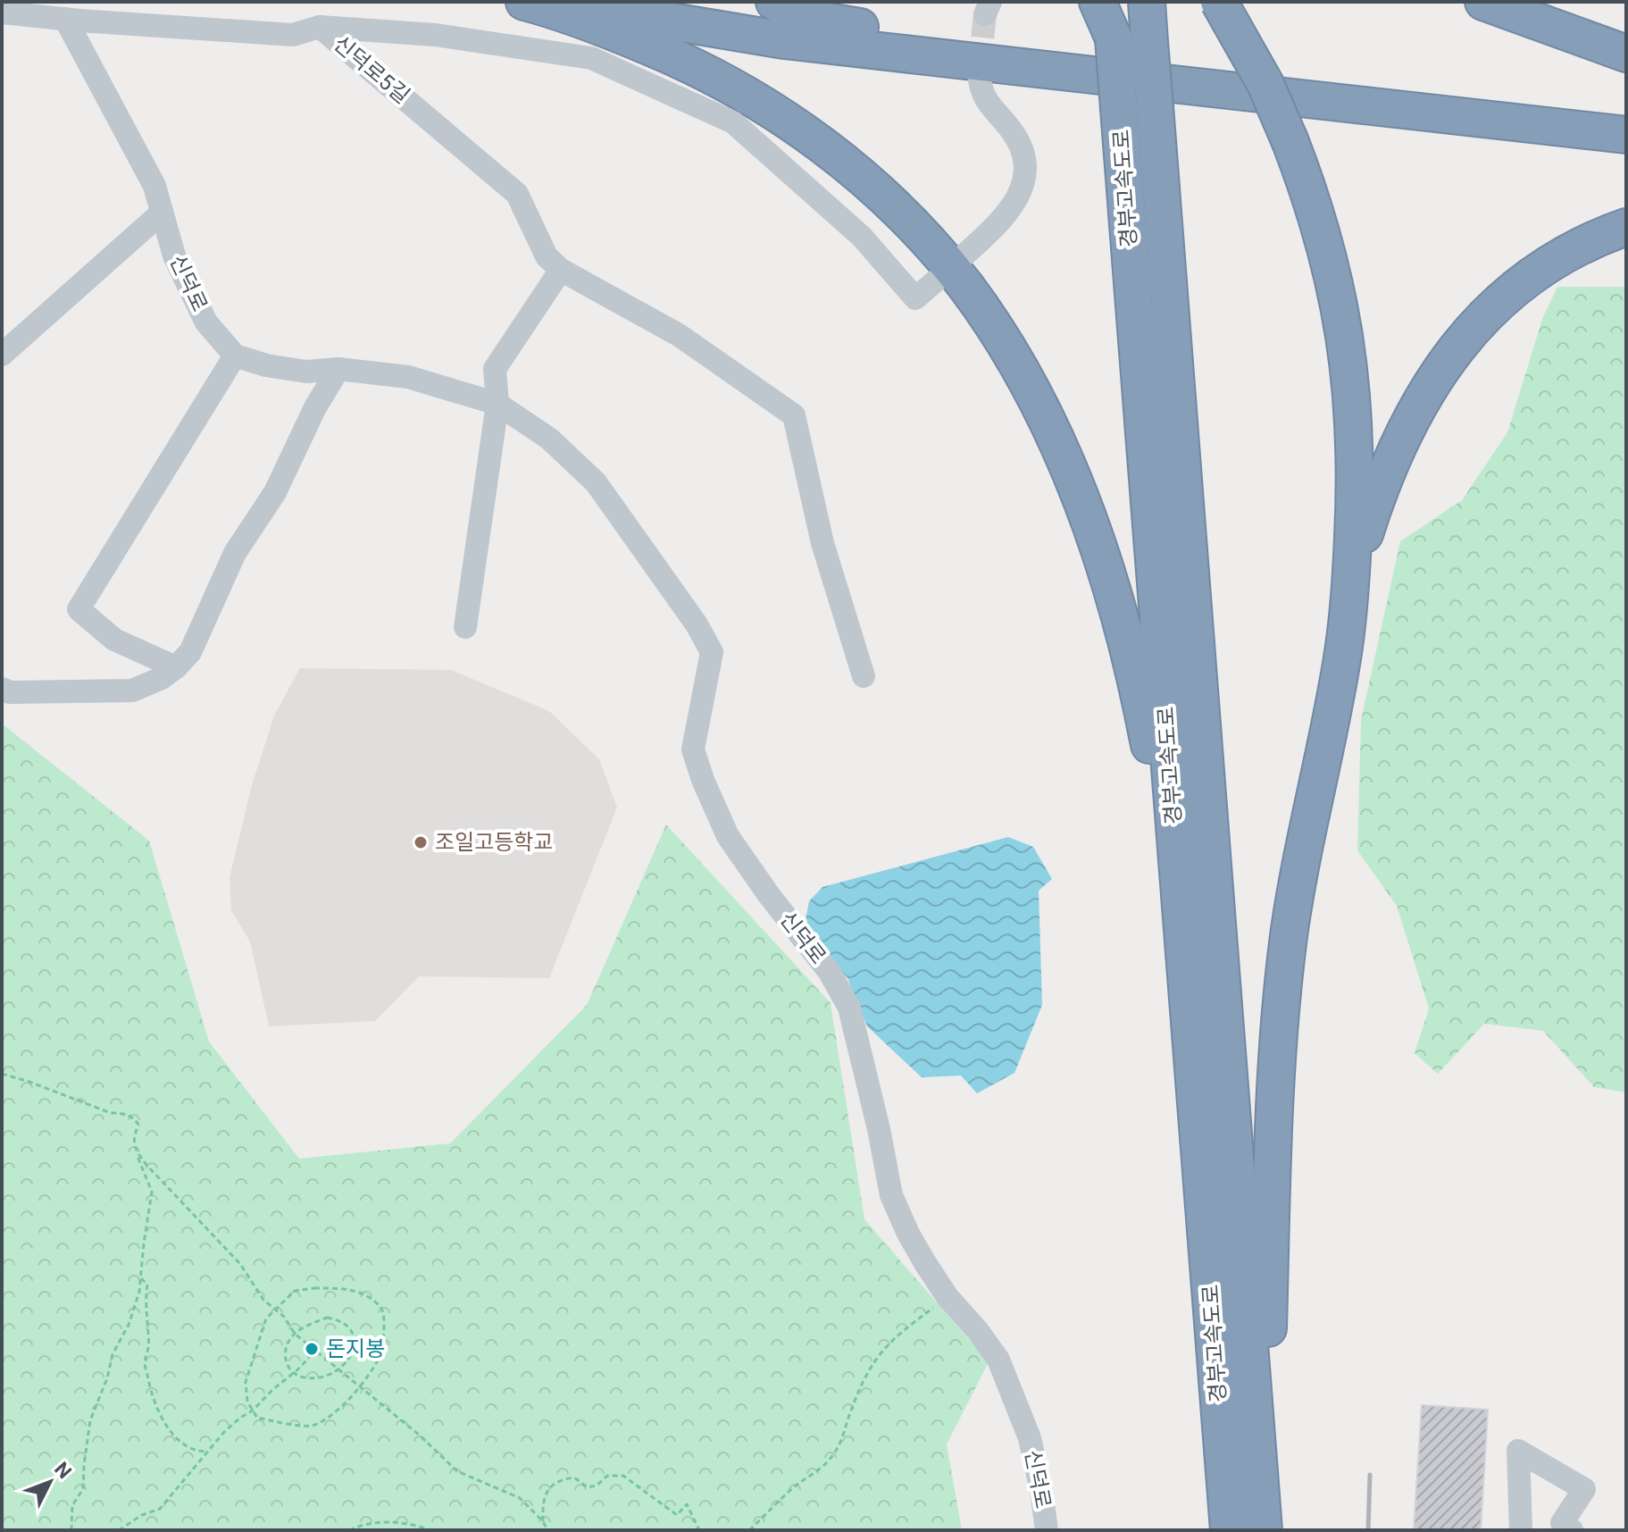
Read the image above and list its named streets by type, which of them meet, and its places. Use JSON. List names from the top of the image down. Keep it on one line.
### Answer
{"streets":{"highway":["경부고속도로"],"street":["신덕로5길","신덕로"]},"crossings":[["신덕로5길","신덕로"]],"places":["조일고등학교","돈지봉"],"north":"top right"}
